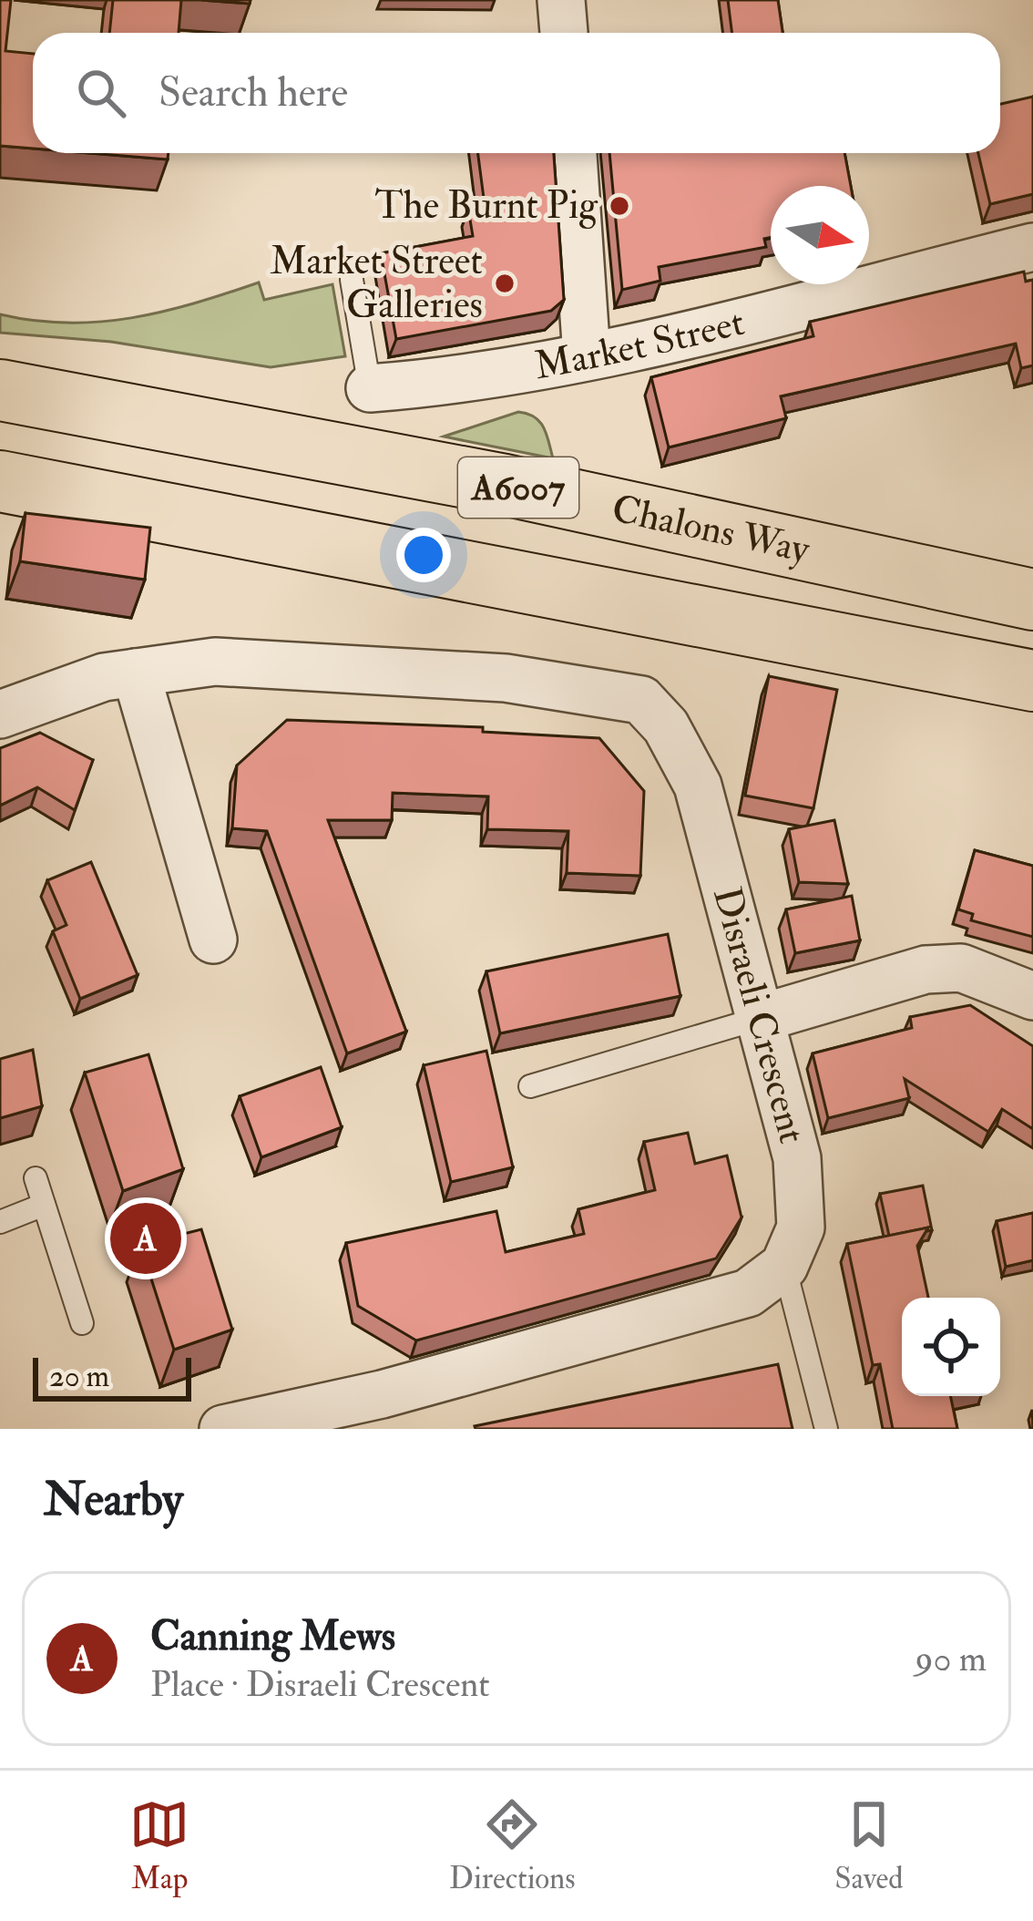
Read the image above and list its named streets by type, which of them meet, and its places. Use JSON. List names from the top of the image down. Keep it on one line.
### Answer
{"streets":{"main road":["A6007","Chalons Way"],"street":["Market Street","Disraeli Crescent"]},"places":["The Burnt Pig","Market Street Galleries"],"scale_bar":"20 m","north":"right","page":{"search":"Search here","pins":"A","scale":"20 m","heading":"Nearby","list":[{"mark":"A","name":"Canning Mews","note":"Place · Disraeli Crescent","value":"90 m"}],"nav":["Map","Directions","Saved"]}}
